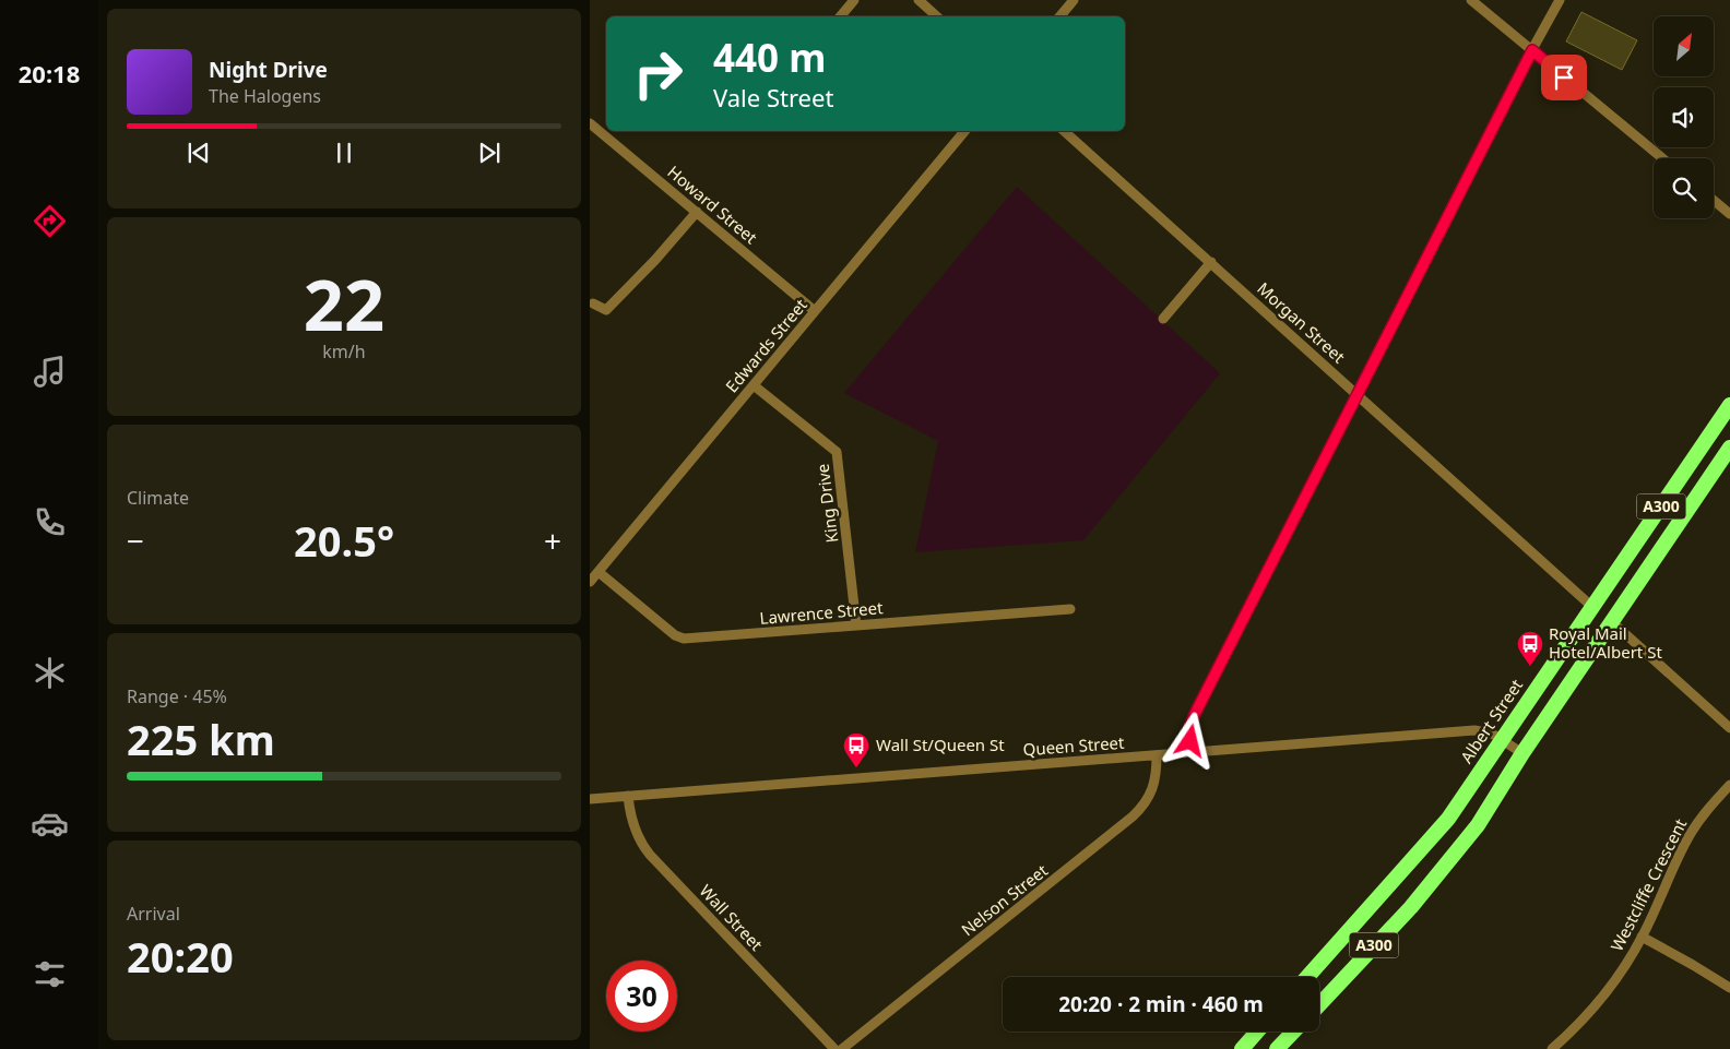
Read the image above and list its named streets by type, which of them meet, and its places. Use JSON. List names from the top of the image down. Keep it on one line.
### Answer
{"streets":{"highway":["A300","Albert Street"],"street":["Howard Street","Morgan Street","Edwards Street","King Drive","Lawrence Street","Queen Street","Westcliffe Crescent","Nelson Street","Wall Street"]},"crossings":[["Howard Street","Edwards Street"],["Morgan Street","Albert Street"],["Edwards Street","King Drive"],["Edwards Street","Lawrence Street"],["King Drive","Lawrence Street"],["A300","Queen Street"],["Albert Street","Queen Street"],["Queen Street","Nelson Street"],["Queen Street","Wall Street"]],"places":{"bus stop":["Royal Mail Hotel/Albert St","Wall St/Queen St"]},"north":"top right","page":{"tabs":"20:18","turn":["440 m","Vale Street"],"song":["Night Drive","The Halogens"],"tile":[["22","km/h"],"Climate",["Range · 45%","225 km"],["Arrival","20:20"]],"heat":["−","20.5°","+"],"limit":"30","trip":"20:20 · 2 min · 460 m"}}
